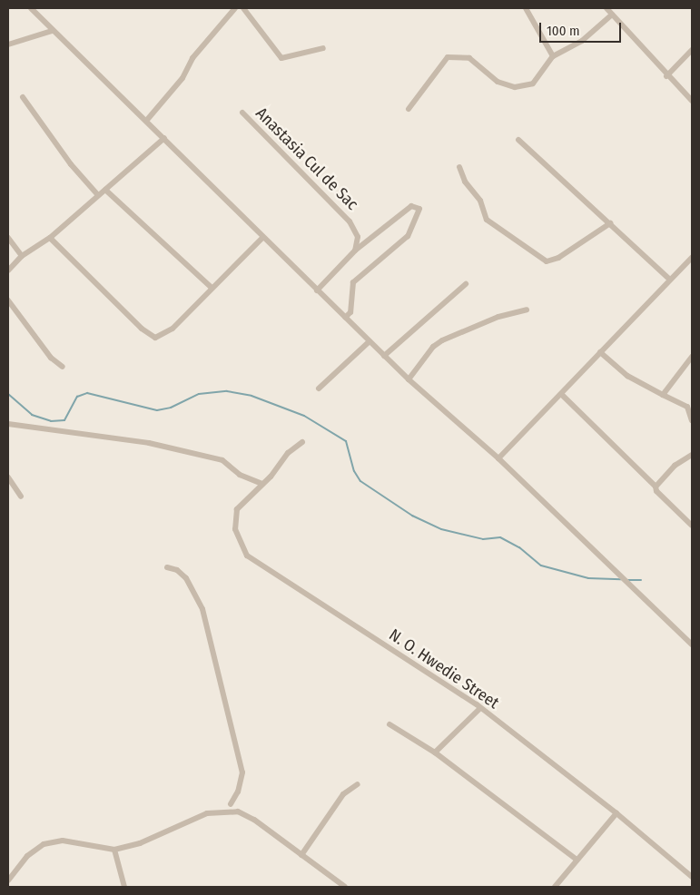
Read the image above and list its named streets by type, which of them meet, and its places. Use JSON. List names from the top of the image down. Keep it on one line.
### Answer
{"streets":{"street":["Anastasia Cul de Sac","N. O. Hwedie Street"]},"scale_bar":"100 m"}
